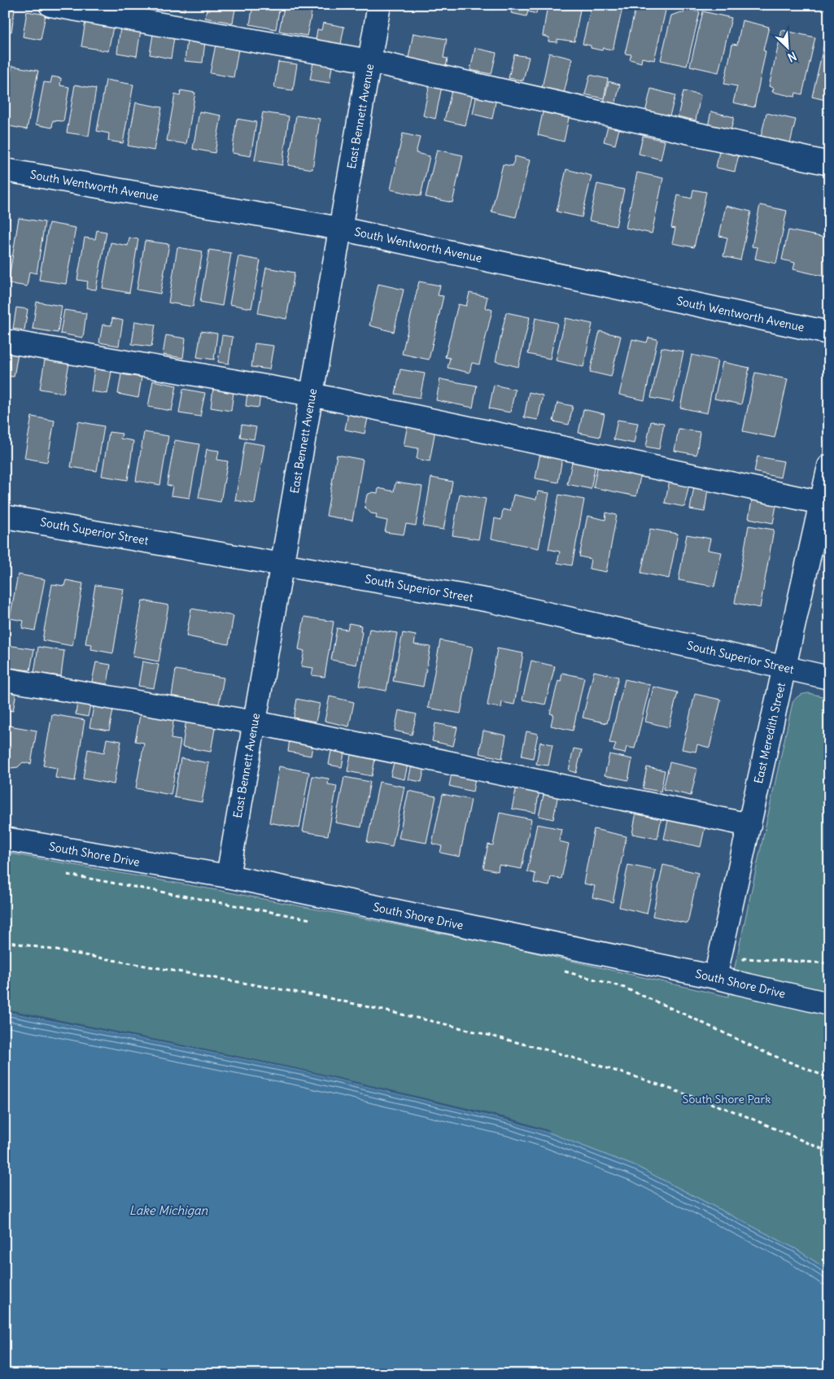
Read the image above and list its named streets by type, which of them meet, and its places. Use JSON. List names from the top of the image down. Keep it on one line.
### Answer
{"streets":{"street":["East Bennett Avenue","South Wentworth Avenue","South Superior Street","East Meredith Street","South Shore Drive"]},"crossings":[["East Bennett Avenue","South Wentworth Avenue"],["East Bennett Avenue","South Superior Street"],["East Bennett Avenue","South Shore Drive"],["South Superior Street","East Meredith Street"],["East Meredith Street","South Shore Drive"]],"water":["Lake Michigan"],"parks":["South Shore Park"],"north":"bottom right"}
